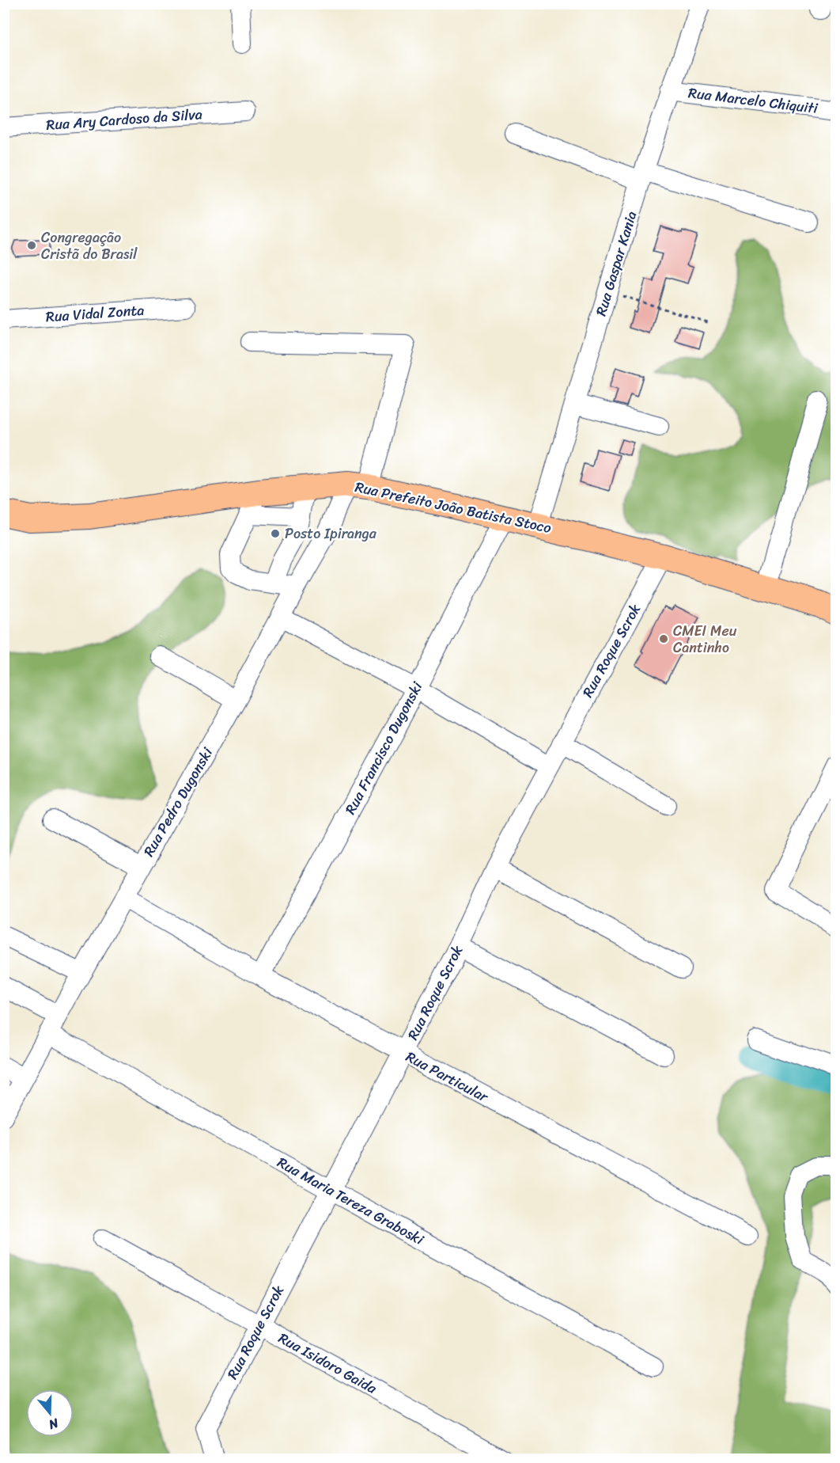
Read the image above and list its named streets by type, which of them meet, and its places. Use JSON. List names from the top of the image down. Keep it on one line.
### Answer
{"streets":{"main road":["Rua Prefeito João Batista Stoco"],"street":["Rua Marcelo Chiquiti","Rua Ary Cardoso da Silva","Rua Gaspar Kania","Rua Vidal Zonta","Rua Roque Scrok","Rua Francisco Dugonski","Rua Pedro Dugonski","Rua Particular","Rua Maria Tereza Graboski","Rua Isidoro Gaida"]},"crossings":[["Rua Marcelo Chiquiti","Rua Gaspar Kania"],["Rua Gaspar Kania","Rua Prefeito João Batista Stoco"],["Rua Prefeito João Batista Stoco","Rua Roque Scrok"],["Rua Prefeito João Batista Stoco","Rua Francisco Dugonski"],["Rua Prefeito João Batista Stoco","Rua Pedro Dugonski"],["Rua Roque Scrok","Rua Particular"],["Rua Roque Scrok","Rua Maria Tereza Graboski"],["Rua Roque Scrok","Rua Isidoro Gaida"],["Rua Francisco Dugonski","Rua Particular"],["Rua Pedro Dugonski","Rua Particular"],["Rua Pedro Dugonski","Rua Maria Tereza Graboski"]],"places":["Congregação Cristã do Brasil","Posto Ipiranga","CMEI Meu Cantinho"],"north":"bottom"}
